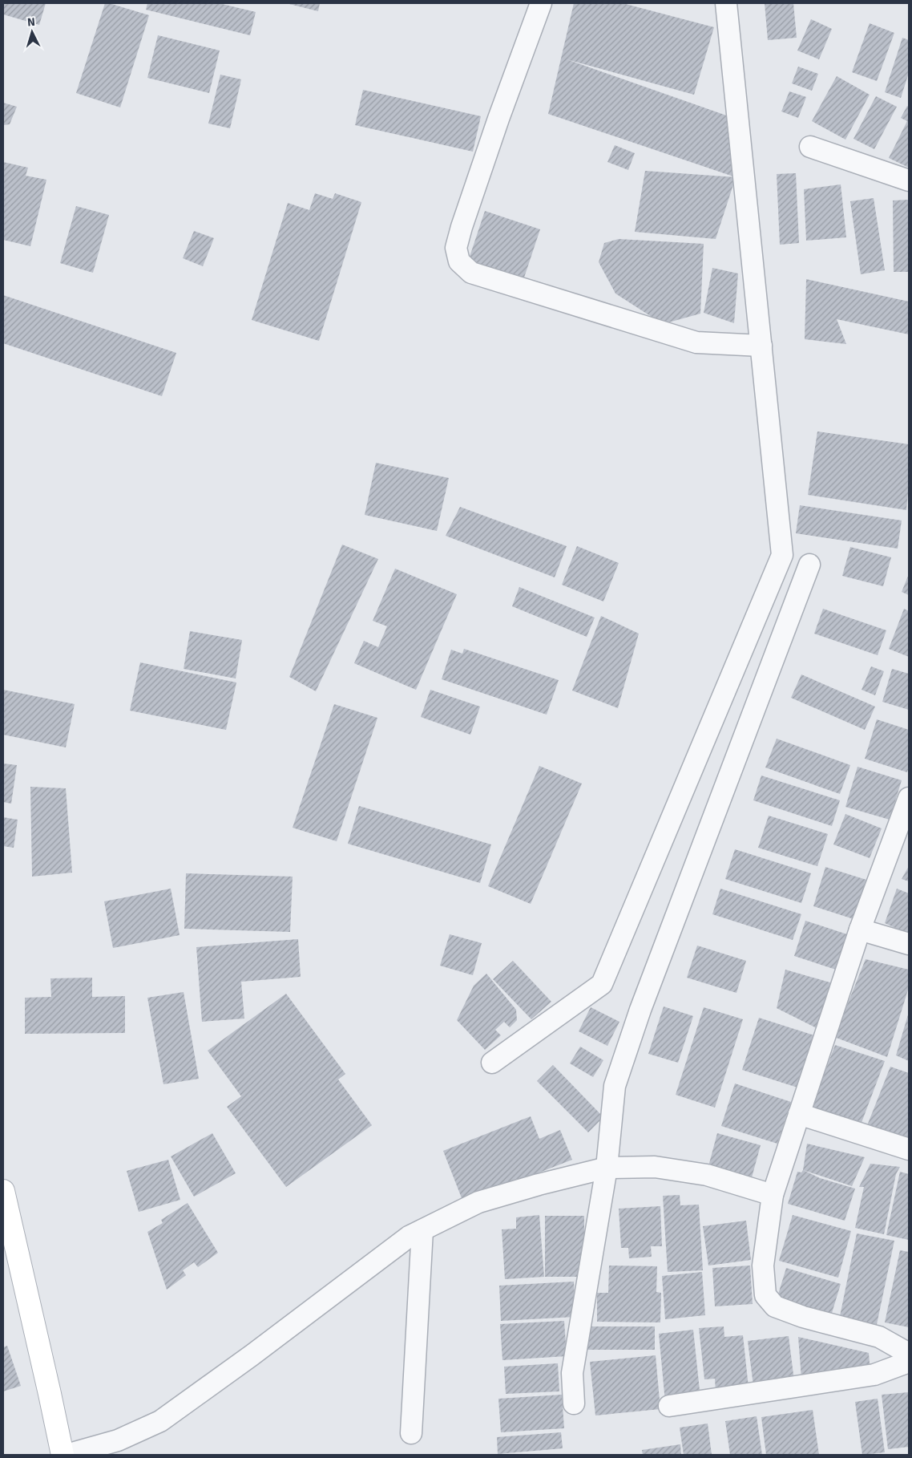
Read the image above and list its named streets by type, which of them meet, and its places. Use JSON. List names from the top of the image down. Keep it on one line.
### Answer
{"north":"top"}
